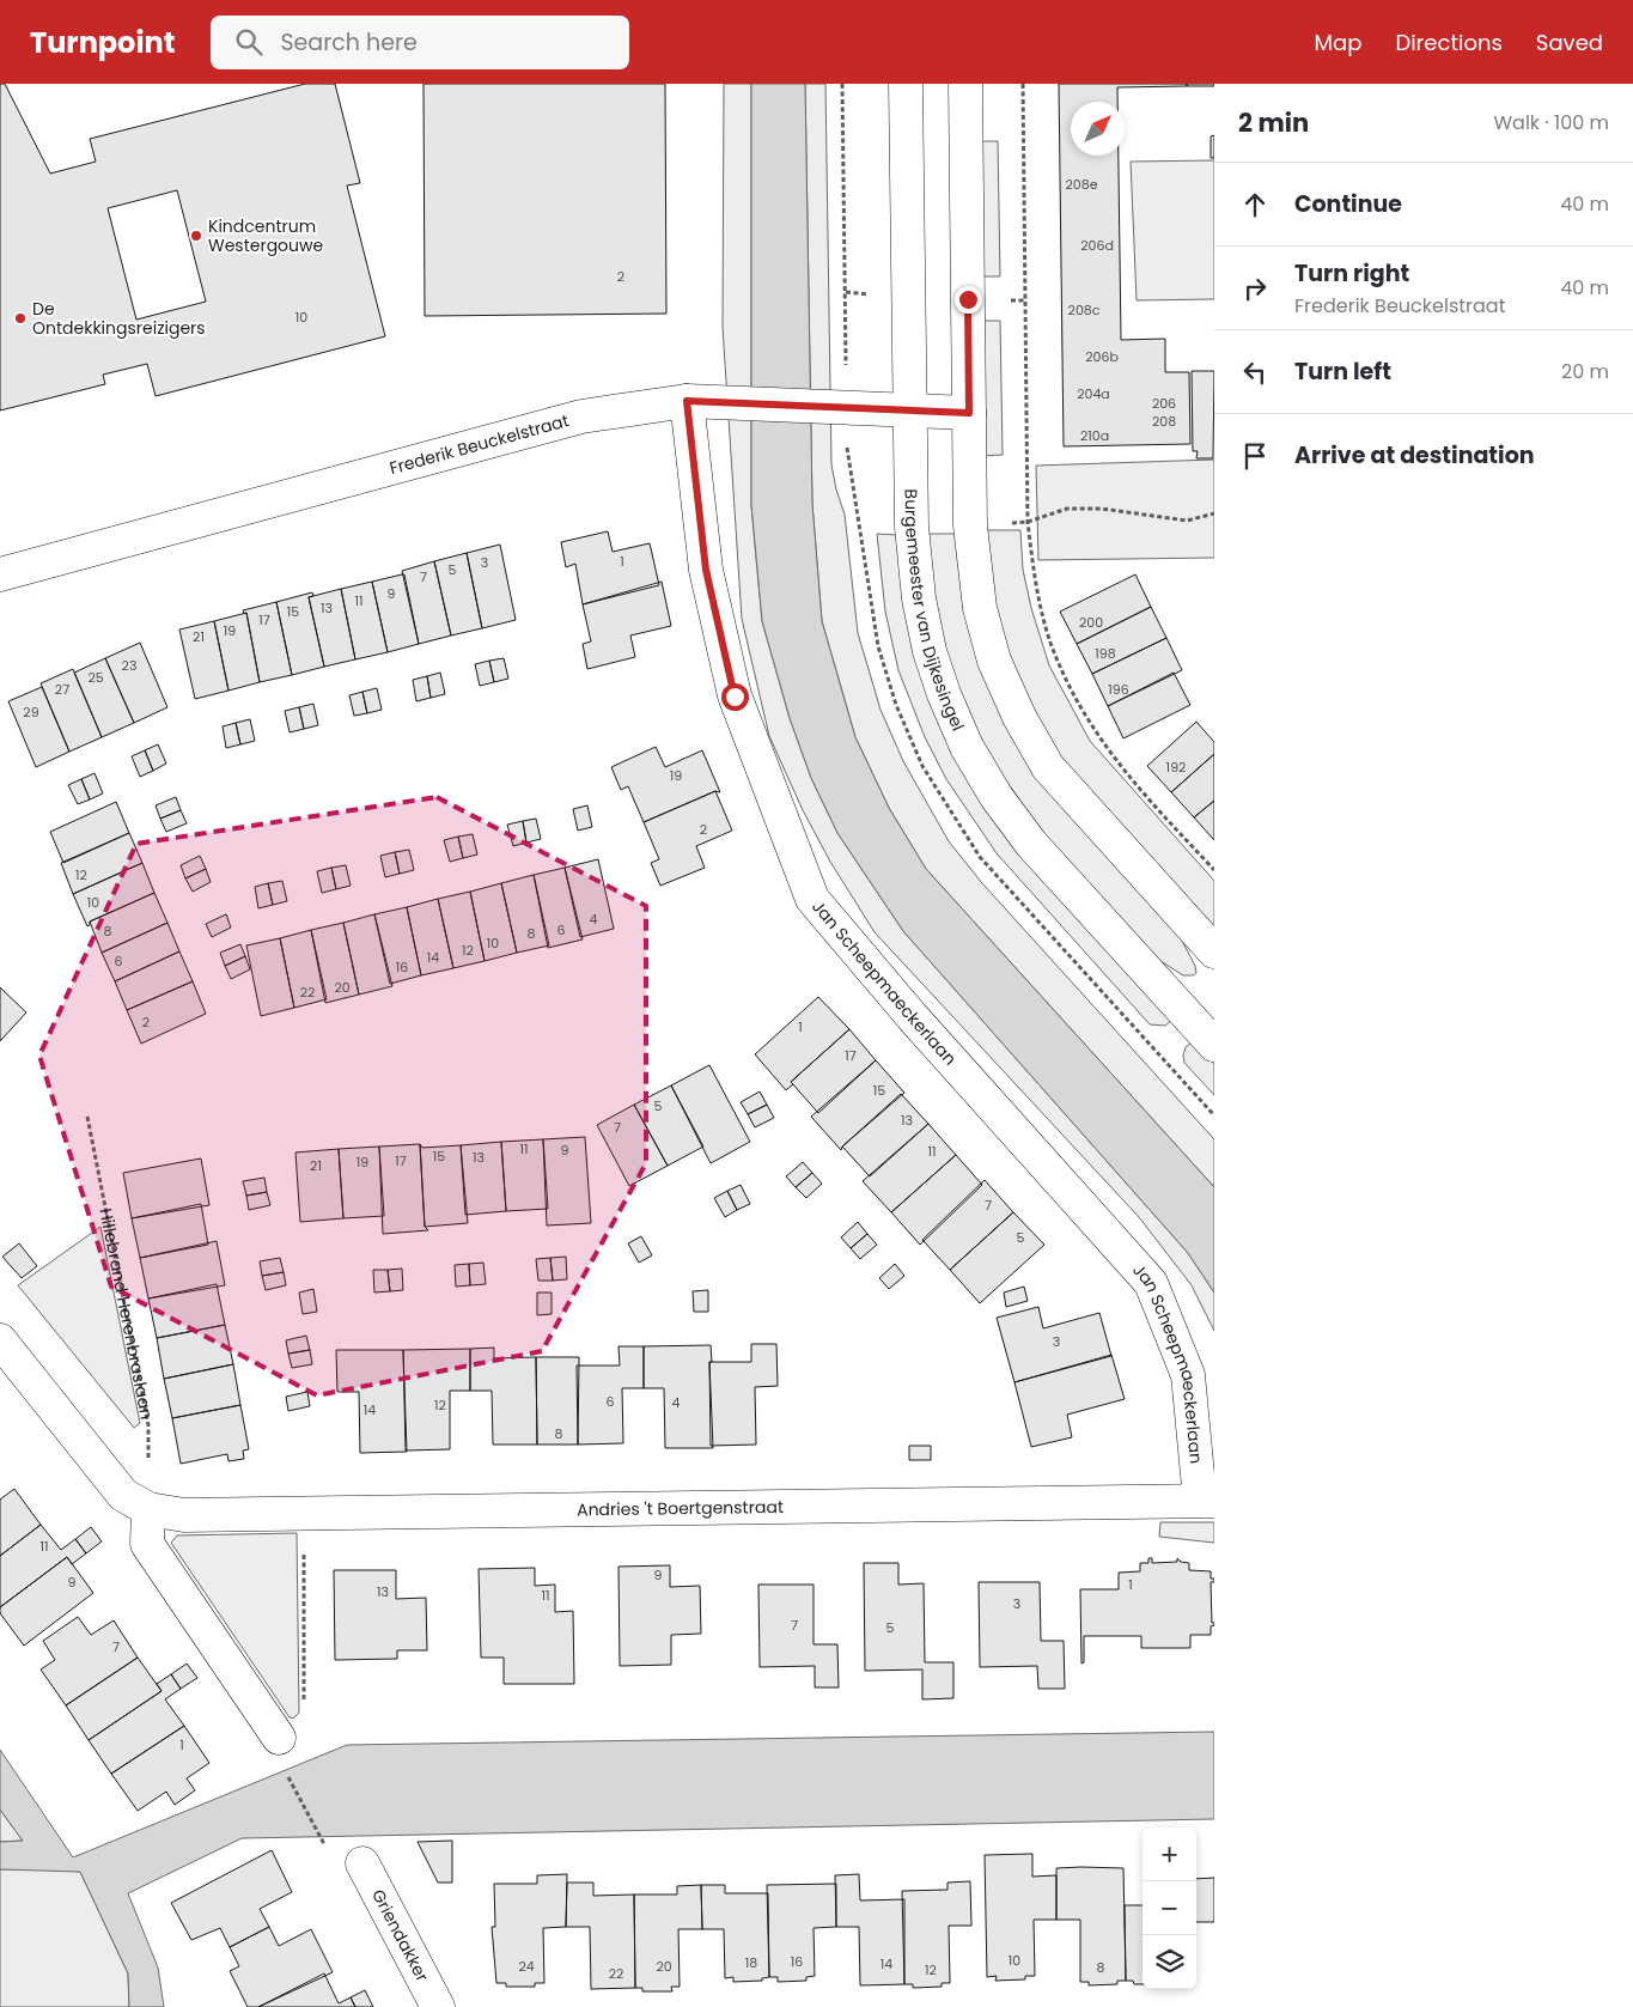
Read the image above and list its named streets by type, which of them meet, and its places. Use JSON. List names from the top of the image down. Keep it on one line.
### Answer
{"streets":{"street":["Frederik Beuckelstraat","Burgemeester van Dijkesingel","Jan Scheepmaeckerlaan","Andries 't Boertgenstraat","Griendakker"],"path":["Hillebrand Herenbraslaan"]},"crossings":[["Frederik Beuckelstraat","Burgemeester van Dijkesingel"],["Frederik Beuckelstraat","Jan Scheepmaeckerlaan"],["Jan Scheepmaeckerlaan","Andries 't Boertgenstraat"],["Hillebrand Herenbraslaan","Andries 't Boertgenstraat"]],"places":["Kindcentrum Westergouwe","De Ontdekkingsreizigers"],"house_numbers":["208e","206d","2","208c","10","206b","204a","206","208","210a","1","3","5","7","9","11","13","15","17","200","19","21","198","23","25","27","196","29","192","19","2","12","10","4","6","8","8","10","12","14","6","16","20","22","2","1","17","15","5","13","7","11","9","11","15","13","17","19","21","7","5","3","6","4","12","14","8","11","9","9","1","13","11","3","7","5","7","1","10","16","18","14","24","20","8","12","22"],"north":"top right","page":{"header":"Turnpoint","search":"Search here","nav":["Map","Directions","Saved"],"heading":["2 min","Walk · 100 m"],"list":[["Continue","40 m"],["Turn right","Frederik Beuckelstraat","40 m"],["Turn left","20 m"],"Arrive at destination"],"map_buttons":["+","−"]}}
